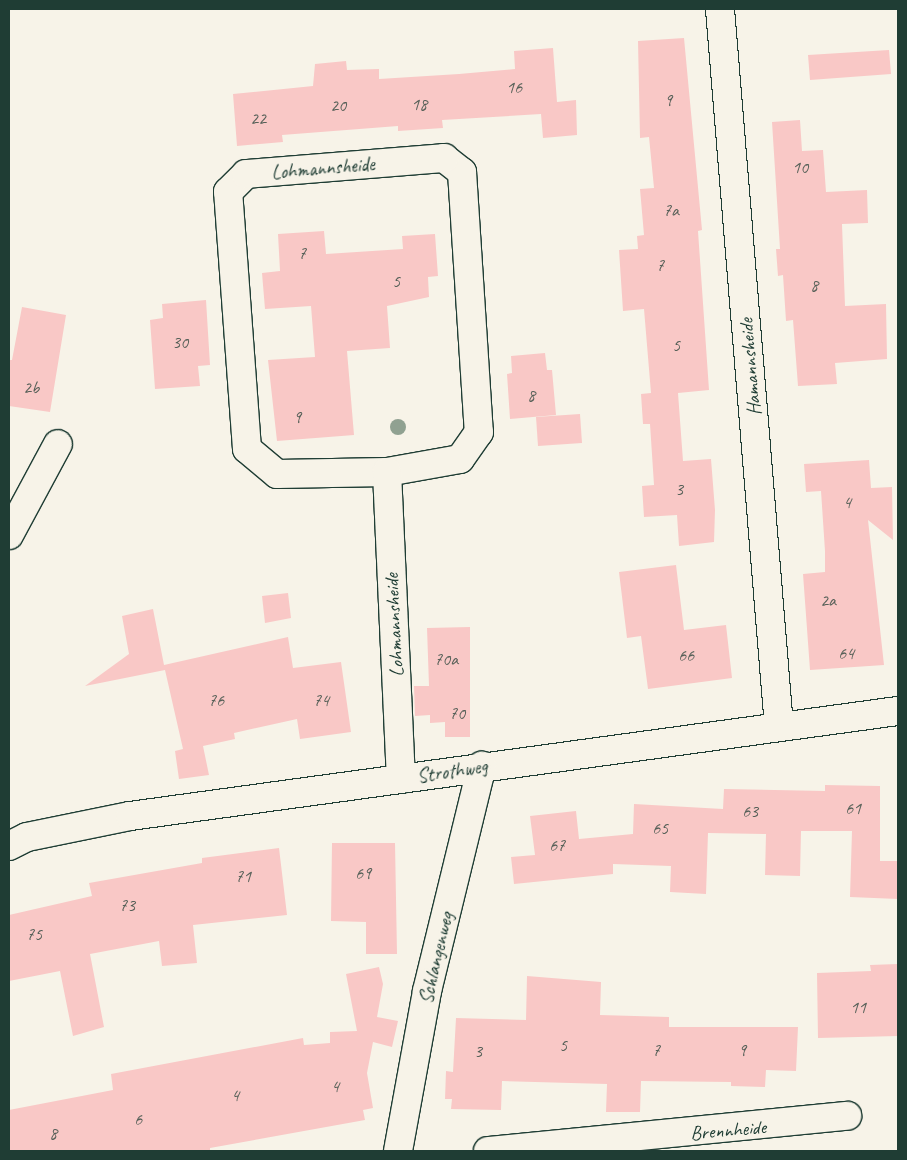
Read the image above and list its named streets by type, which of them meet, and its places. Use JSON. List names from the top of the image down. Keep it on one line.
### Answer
{"streets":{"street":["Lohmannsheide","Hamannsheide","Strothweg","Schlangenweg","Brennheide"]},"crossings":[["Lohmannsheide","Strothweg"],["Hamannsheide","Strothweg"],["Strothweg","Schlangenweg"]],"house_numbers":["16","9","18","20","22","10","7a","7","7","5","8","30","5","2b","8","9","3","4","2a","64","66","70a","76","74","70","61","63","65","67","69","71","73","75","11","5","7","9","3","4","4","6","8"]}
